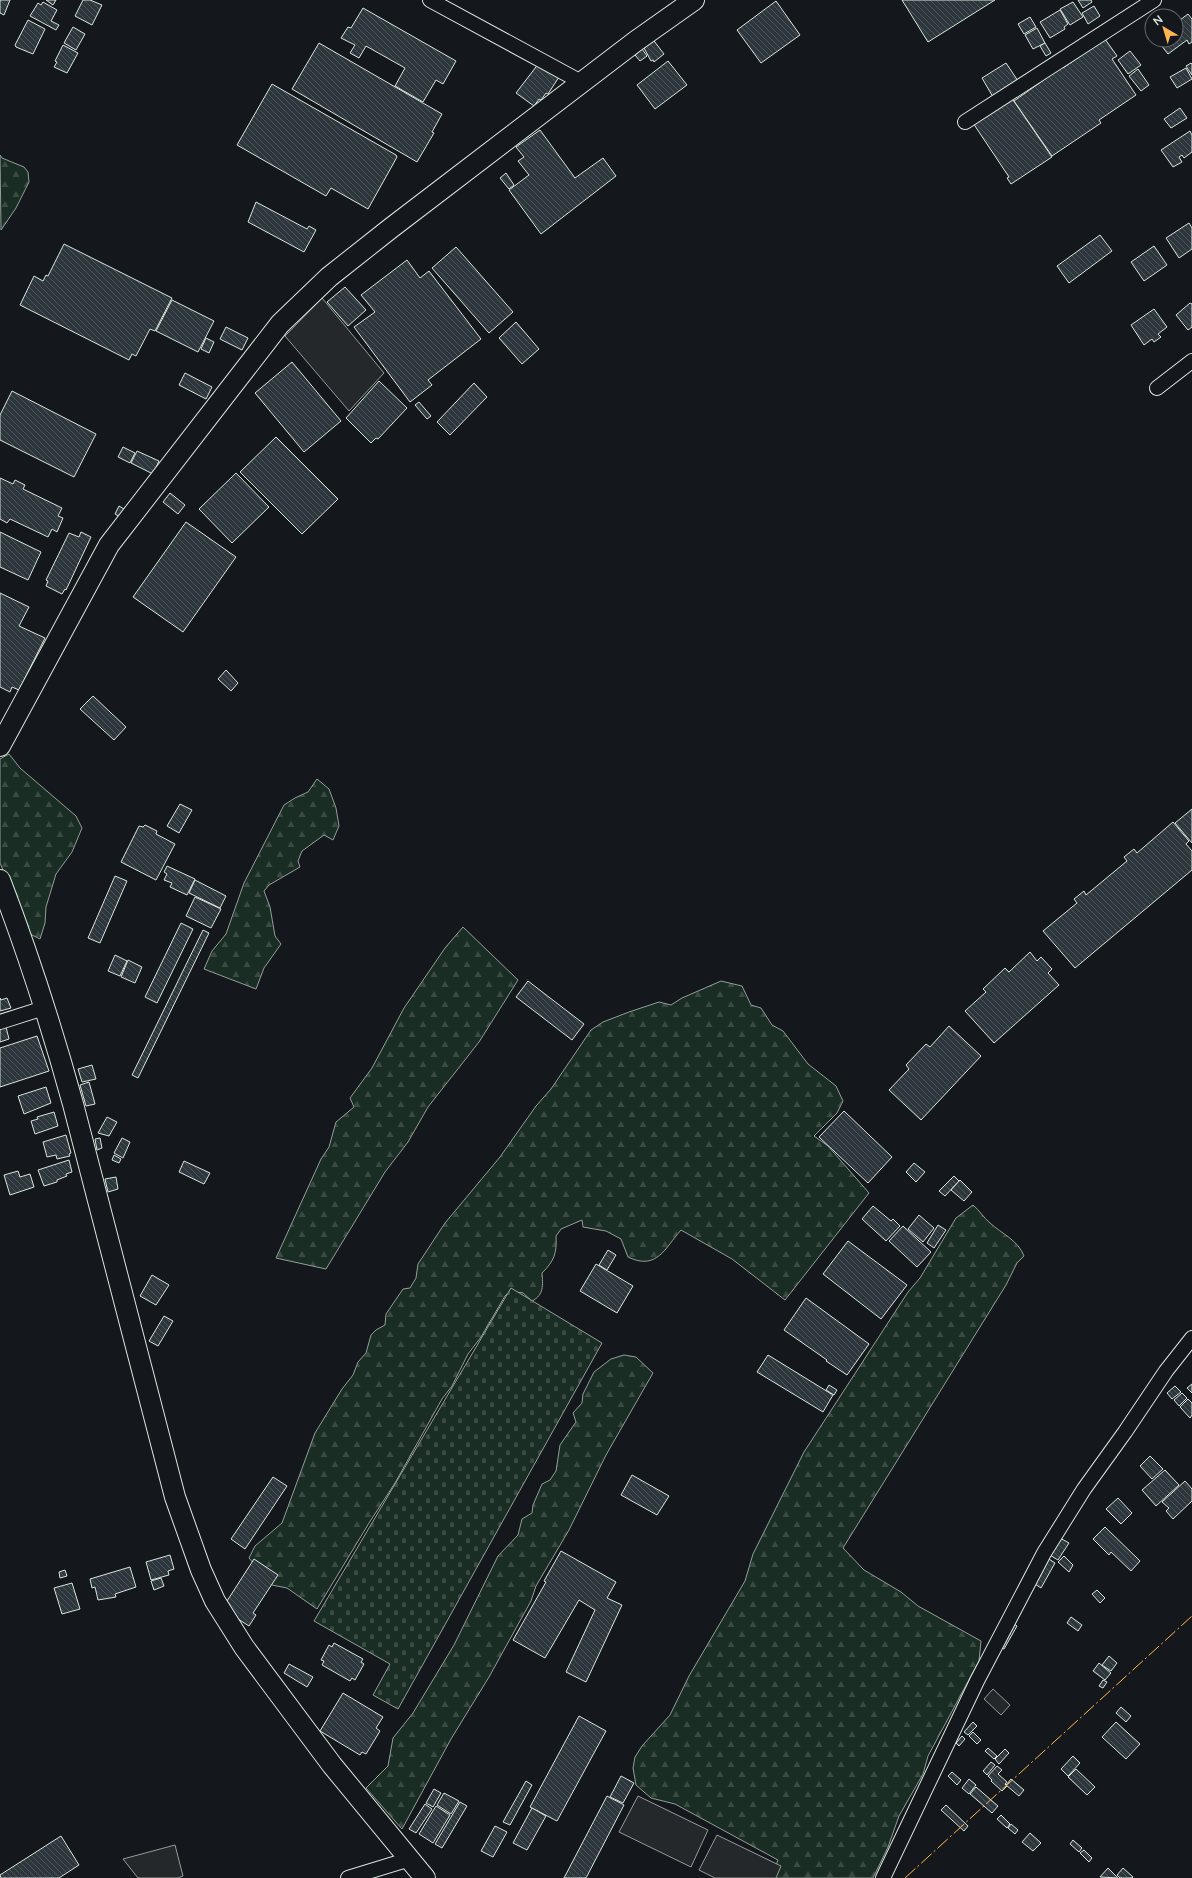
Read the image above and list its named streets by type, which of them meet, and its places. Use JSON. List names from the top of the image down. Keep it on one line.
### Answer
{"north":"top left"}
